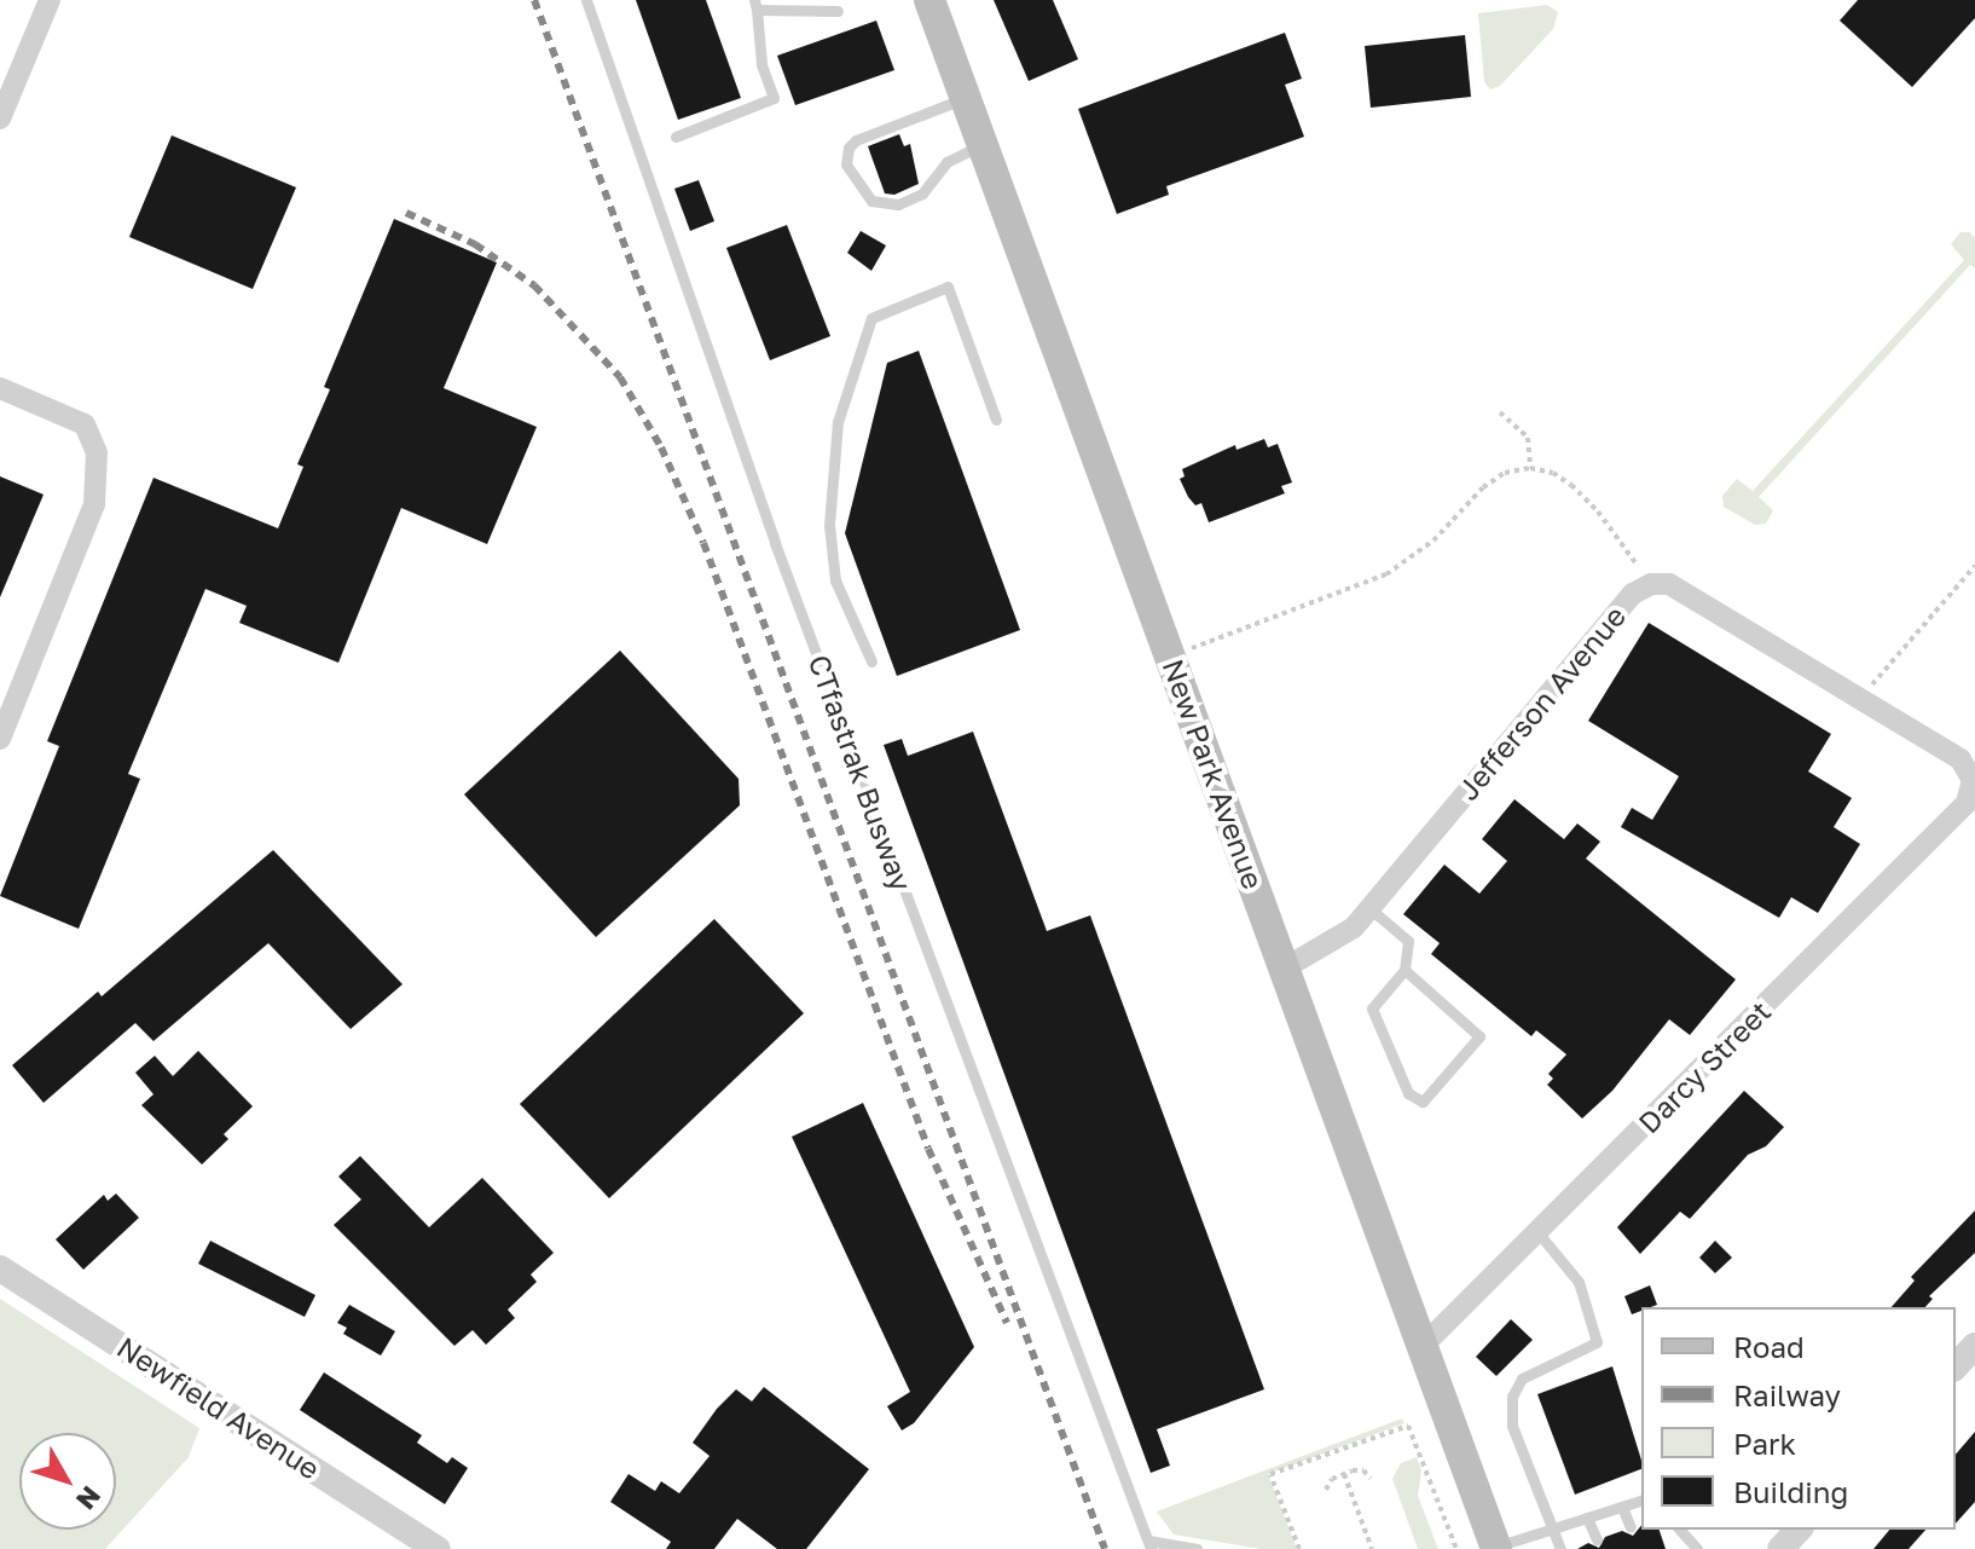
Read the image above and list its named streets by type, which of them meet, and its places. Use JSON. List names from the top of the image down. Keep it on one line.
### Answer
{"streets":{"main road":["New Park Avenue"],"street":["Jefferson Avenue","Darcy Street","Newfield Avenue"],"lane":["CTfastrak Busway"]},"crossings":[["Jefferson Avenue","New Park Avenue"],["Jefferson Avenue","Darcy Street"],["New Park Avenue","Darcy Street"]],"legend":["Road","Railway","Park","Building"],"north":"bottom right"}
